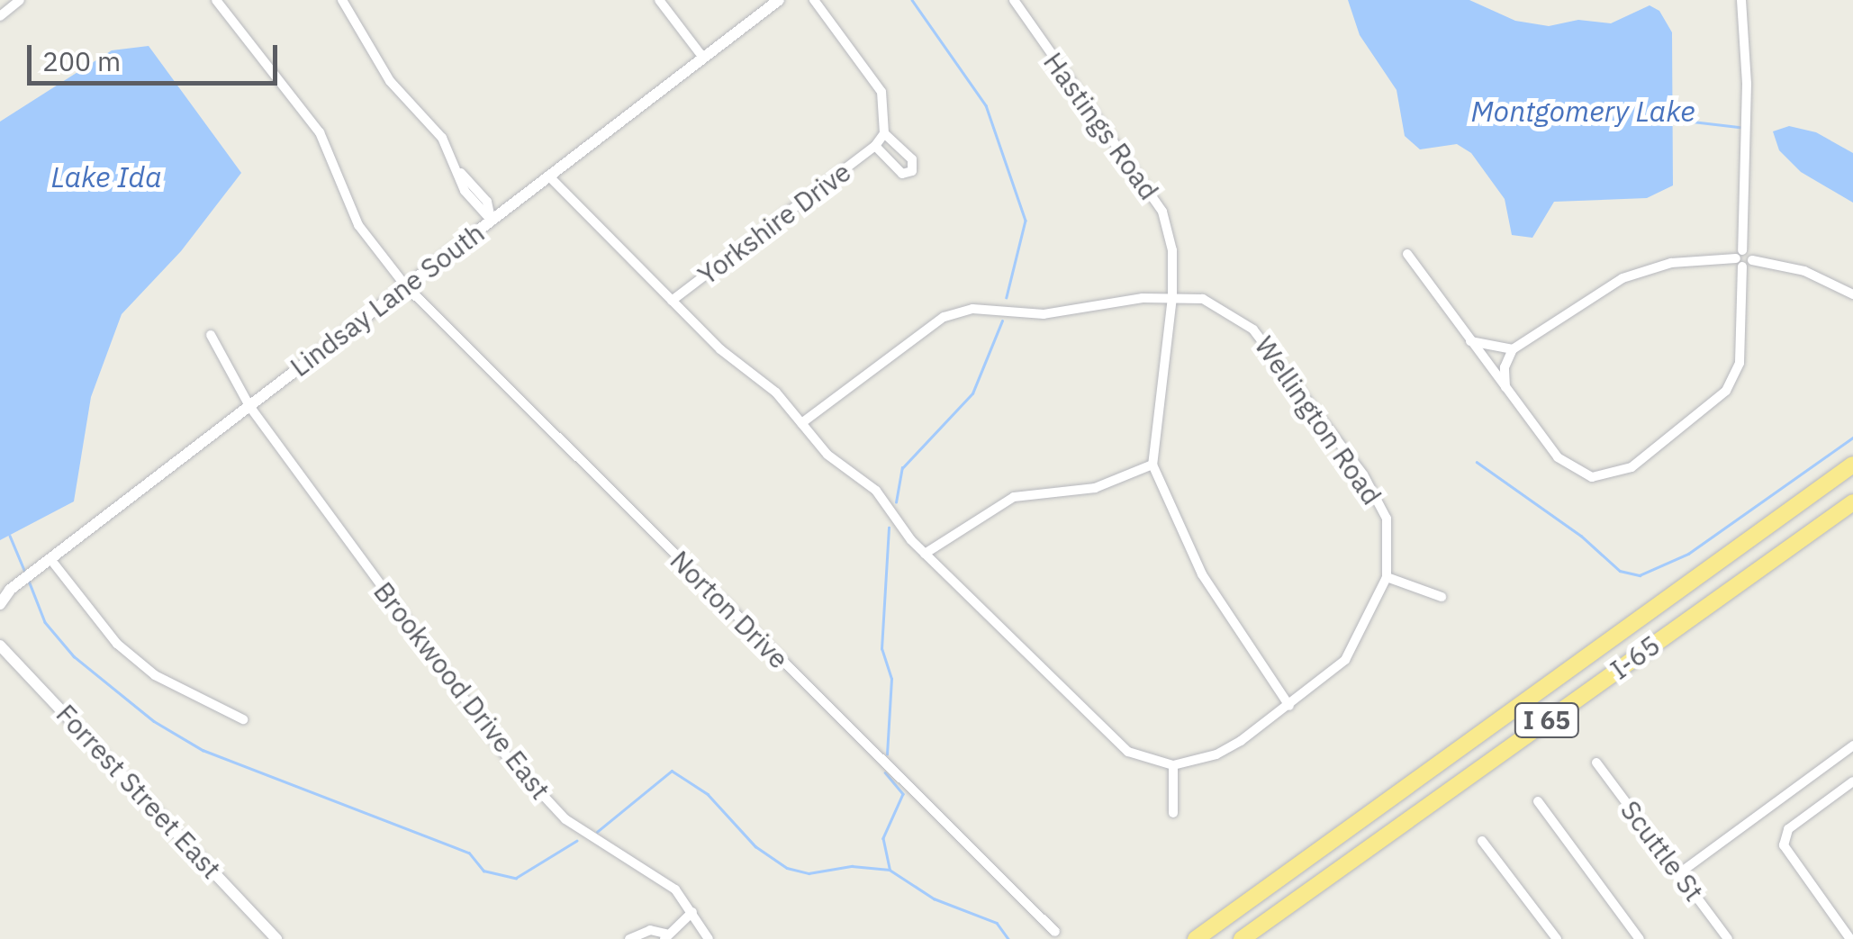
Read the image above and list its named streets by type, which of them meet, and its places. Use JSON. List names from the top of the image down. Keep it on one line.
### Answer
{"streets":{"highway":["I-65","I 65"],"street":["Hastings Road","Yorkshire Drive","Lindsay Lane South","Wellington Road","Norton Drive","Brookwood Drive East","Forrest Street East","Scuttle St"]},"crossings":[["Hastings Road","Wellington Road"],["Lindsay Lane South","Norton Drive"],["Lindsay Lane South","Brookwood Drive East"]],"water":["Montgomery Lake","Lake Ida"],"scale_bar":"200 m"}
